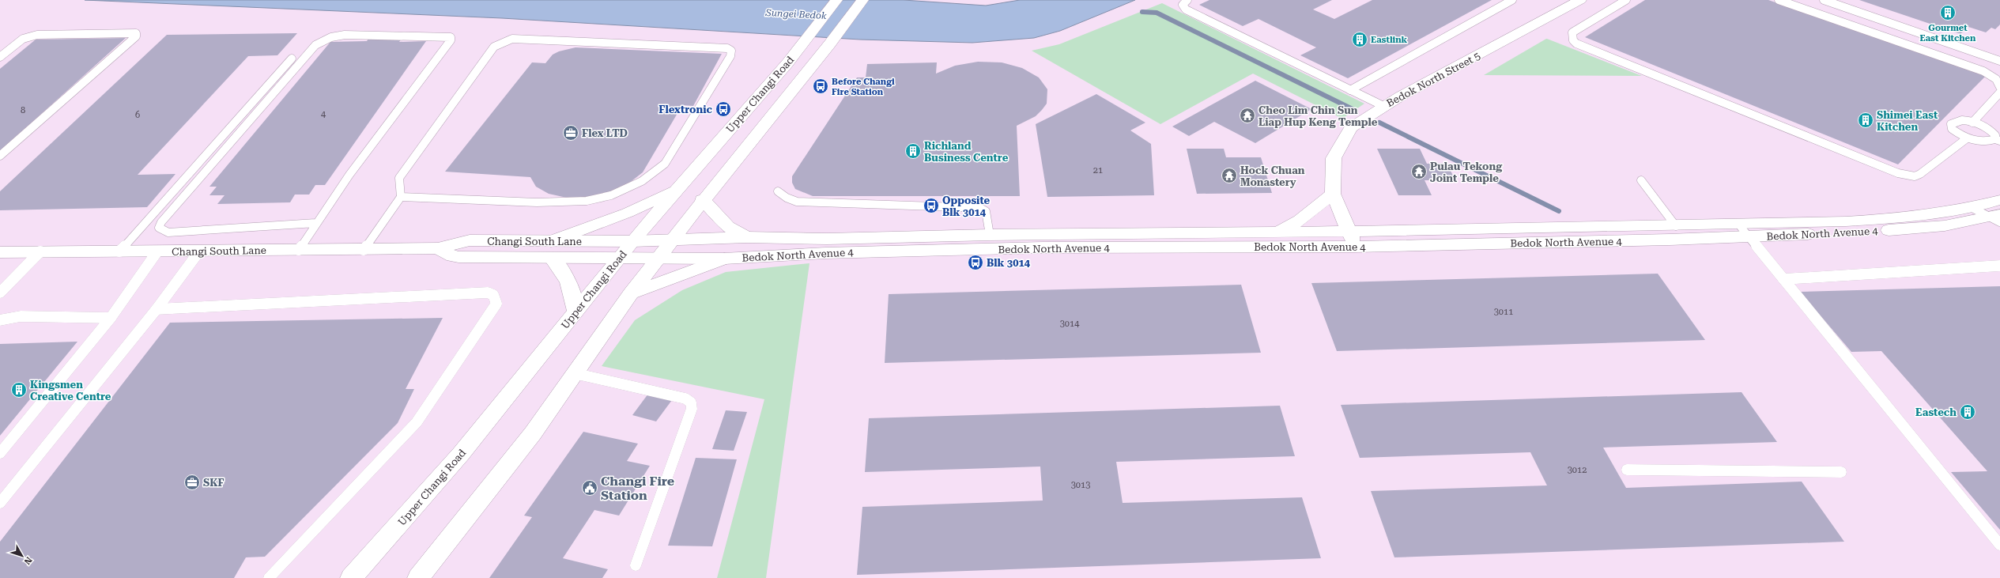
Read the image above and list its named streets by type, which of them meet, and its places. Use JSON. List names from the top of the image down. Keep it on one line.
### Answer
{"streets":{"street":["Bedok North Street 5","Upper Changi Road","Bedok North Avenue 4","Changi South Lane"]},"crossings":[["Bedok North Street 5","Bedok North Avenue 4"],["Upper Changi Road","Bedok North Avenue 4"],["Upper Changi Road","Changi South Lane"],["Bedok North Avenue 4","Changi South Lane"]],"water":["Sungei Bedok"],"places":{"building":["Gourmet East Kitchen","Eastlink","Shimei East Kitchen","Richland Business Centre","Kingsmen Creative Centre","Eastech"],"bus stop":["Before Changi Fire Station","Flextronic","Opposite Blk 3014","Blk 3014"],"temple":["Cheo Lim Chin Sun Liap Hup Keng Temple","Pulau Tekong Joint Temple","Hock Chuan Monastery"],"office":["Flex LTD","SKF"],"public building":["Changi Fire Station"]},"house_numbers":["8","4","6","21","3011","3014","3012","3013"],"north":"bottom right"}
